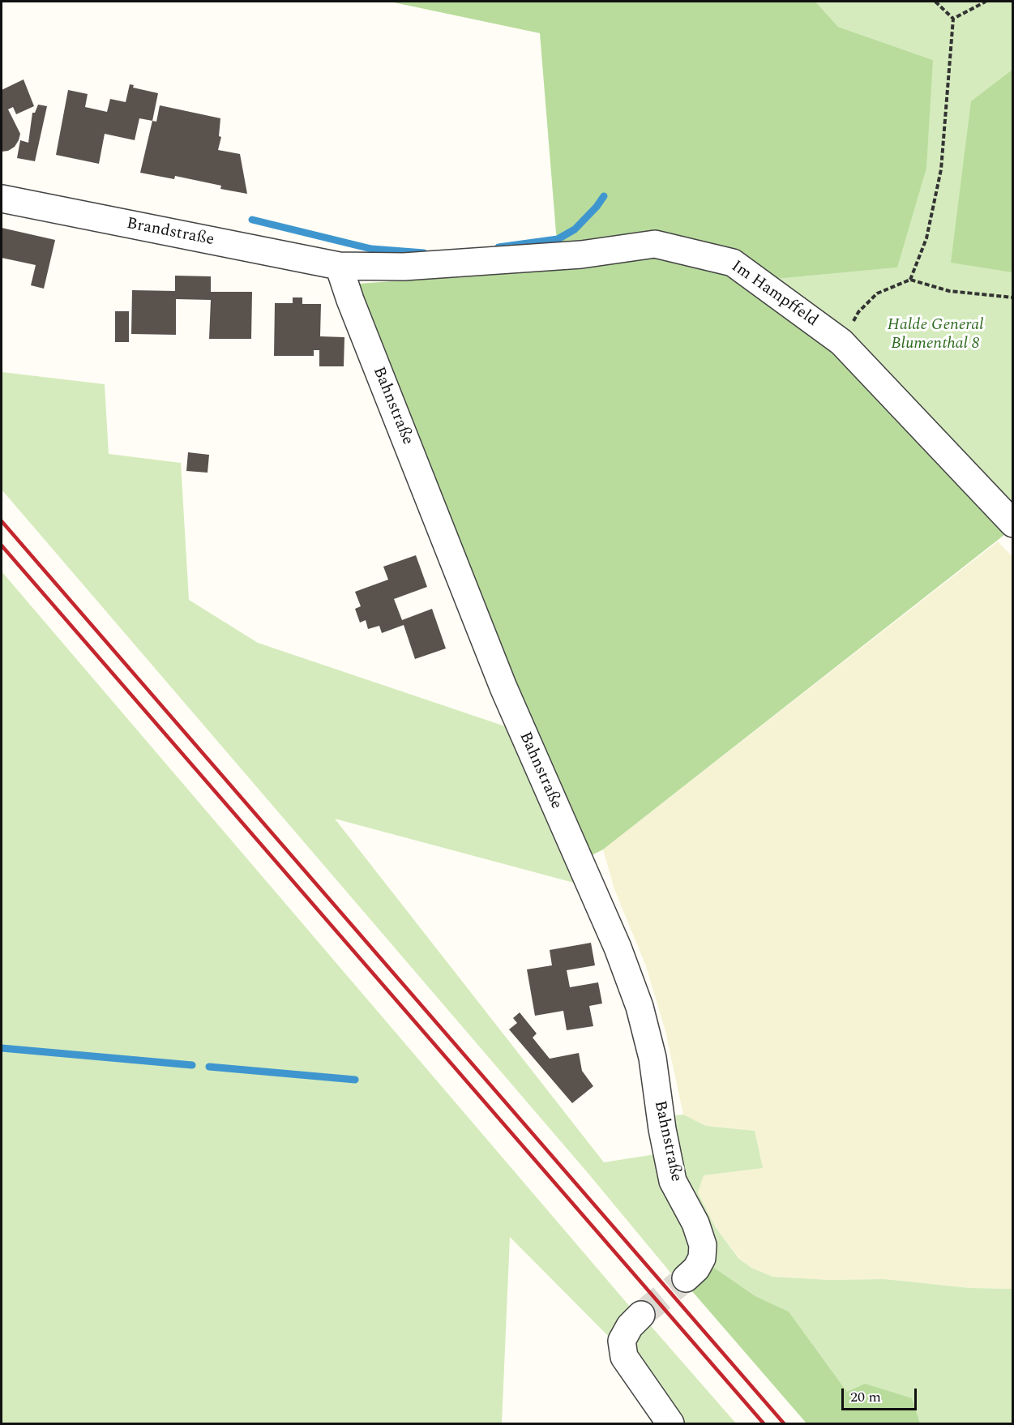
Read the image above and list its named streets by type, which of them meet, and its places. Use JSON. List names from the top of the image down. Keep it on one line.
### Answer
{"streets":{"street":["Brandstraße","Im Hampffeld","Bahnstraße"]},"crossings":[["Brandstraße","Im Hampffeld"],["Brandstraße","Bahnstraße"],["Im Hampffeld","Bahnstraße"]],"parks":["Halde General Blumenthal 8"],"scale_bar":"20 m"}
